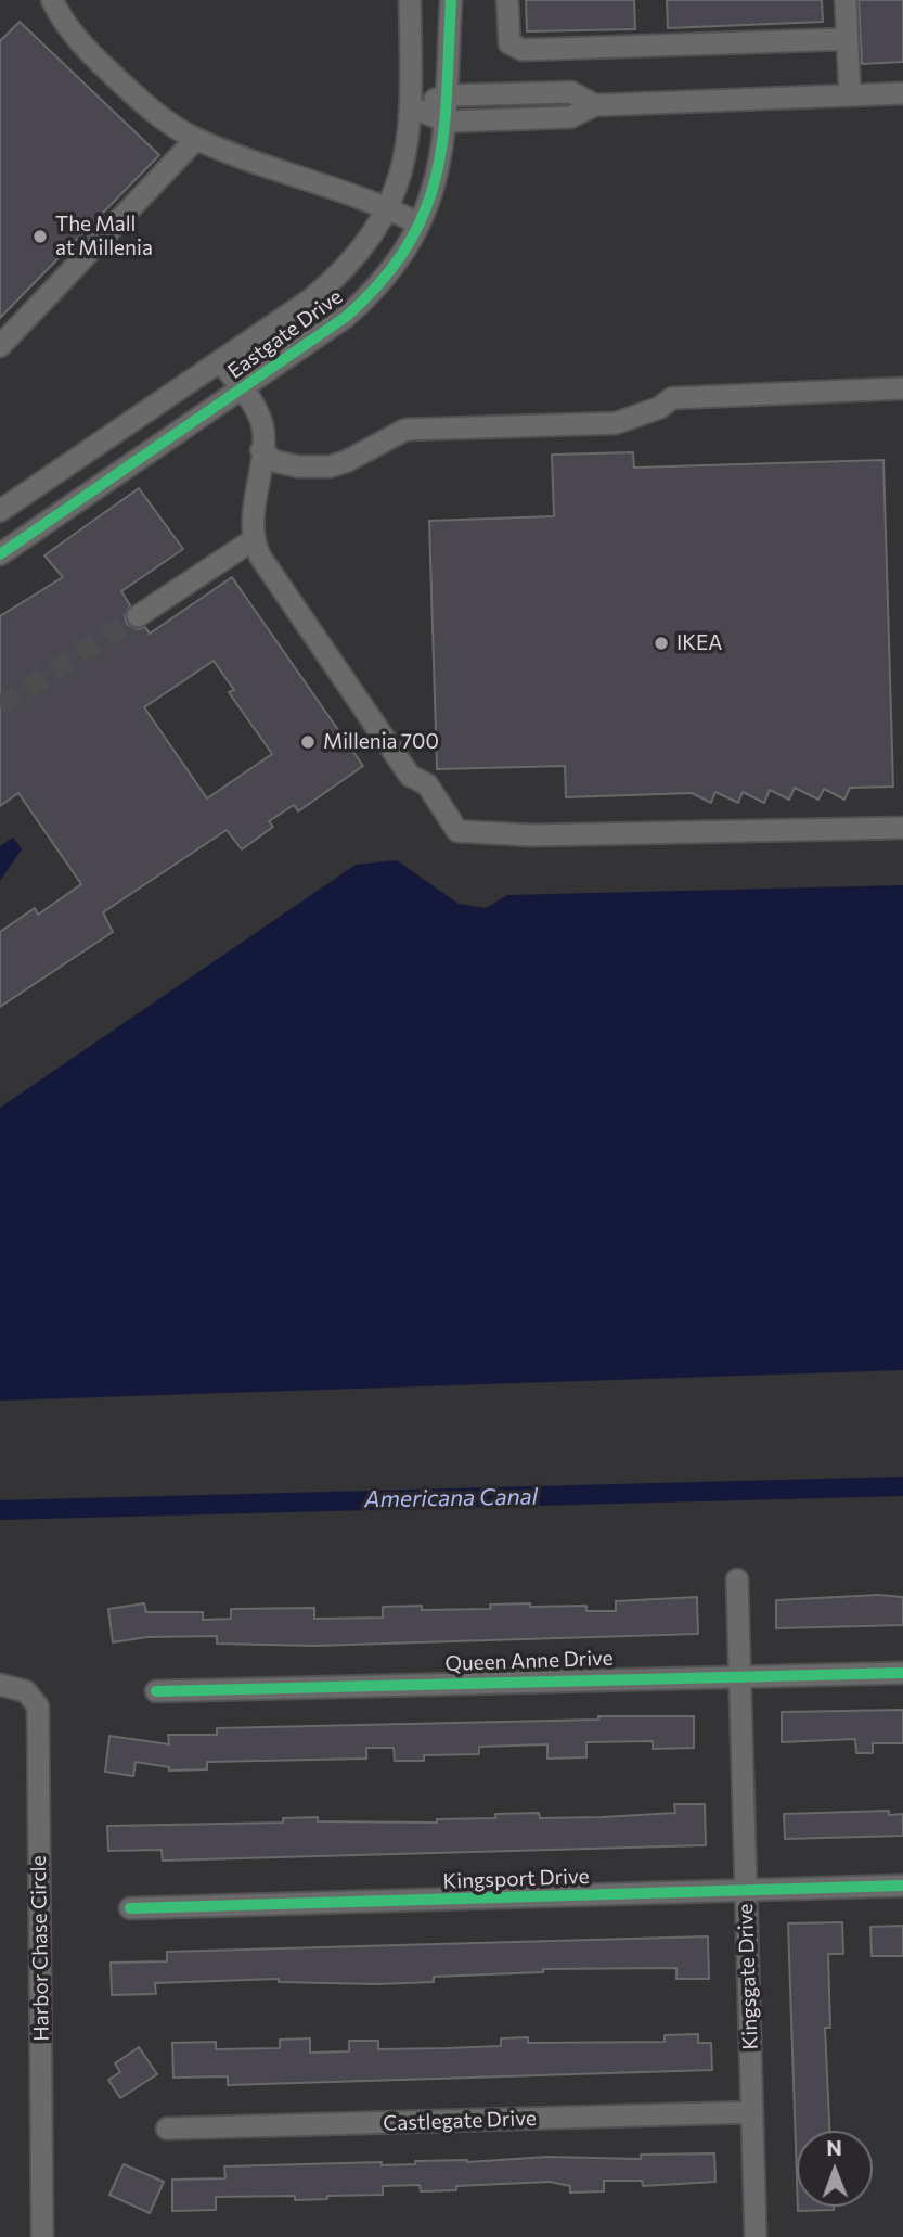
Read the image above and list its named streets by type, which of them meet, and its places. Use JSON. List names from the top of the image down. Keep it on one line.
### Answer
{"streets":{"street":["Eastgate Drive","Queen Anne Drive","Kingsport Drive","Harbor Chase Circle","Kingsgate Drive","Castlegate Drive"]},"crossings":[["Queen Anne Drive","Kingsgate Drive"],["Kingsport Drive","Kingsgate Drive"],["Kingsgate Drive","Castlegate Drive"]],"water":["Americana Canal"],"places":["The Mall at Millenia","IKEA","Millenia 700"],"north":"top"}
